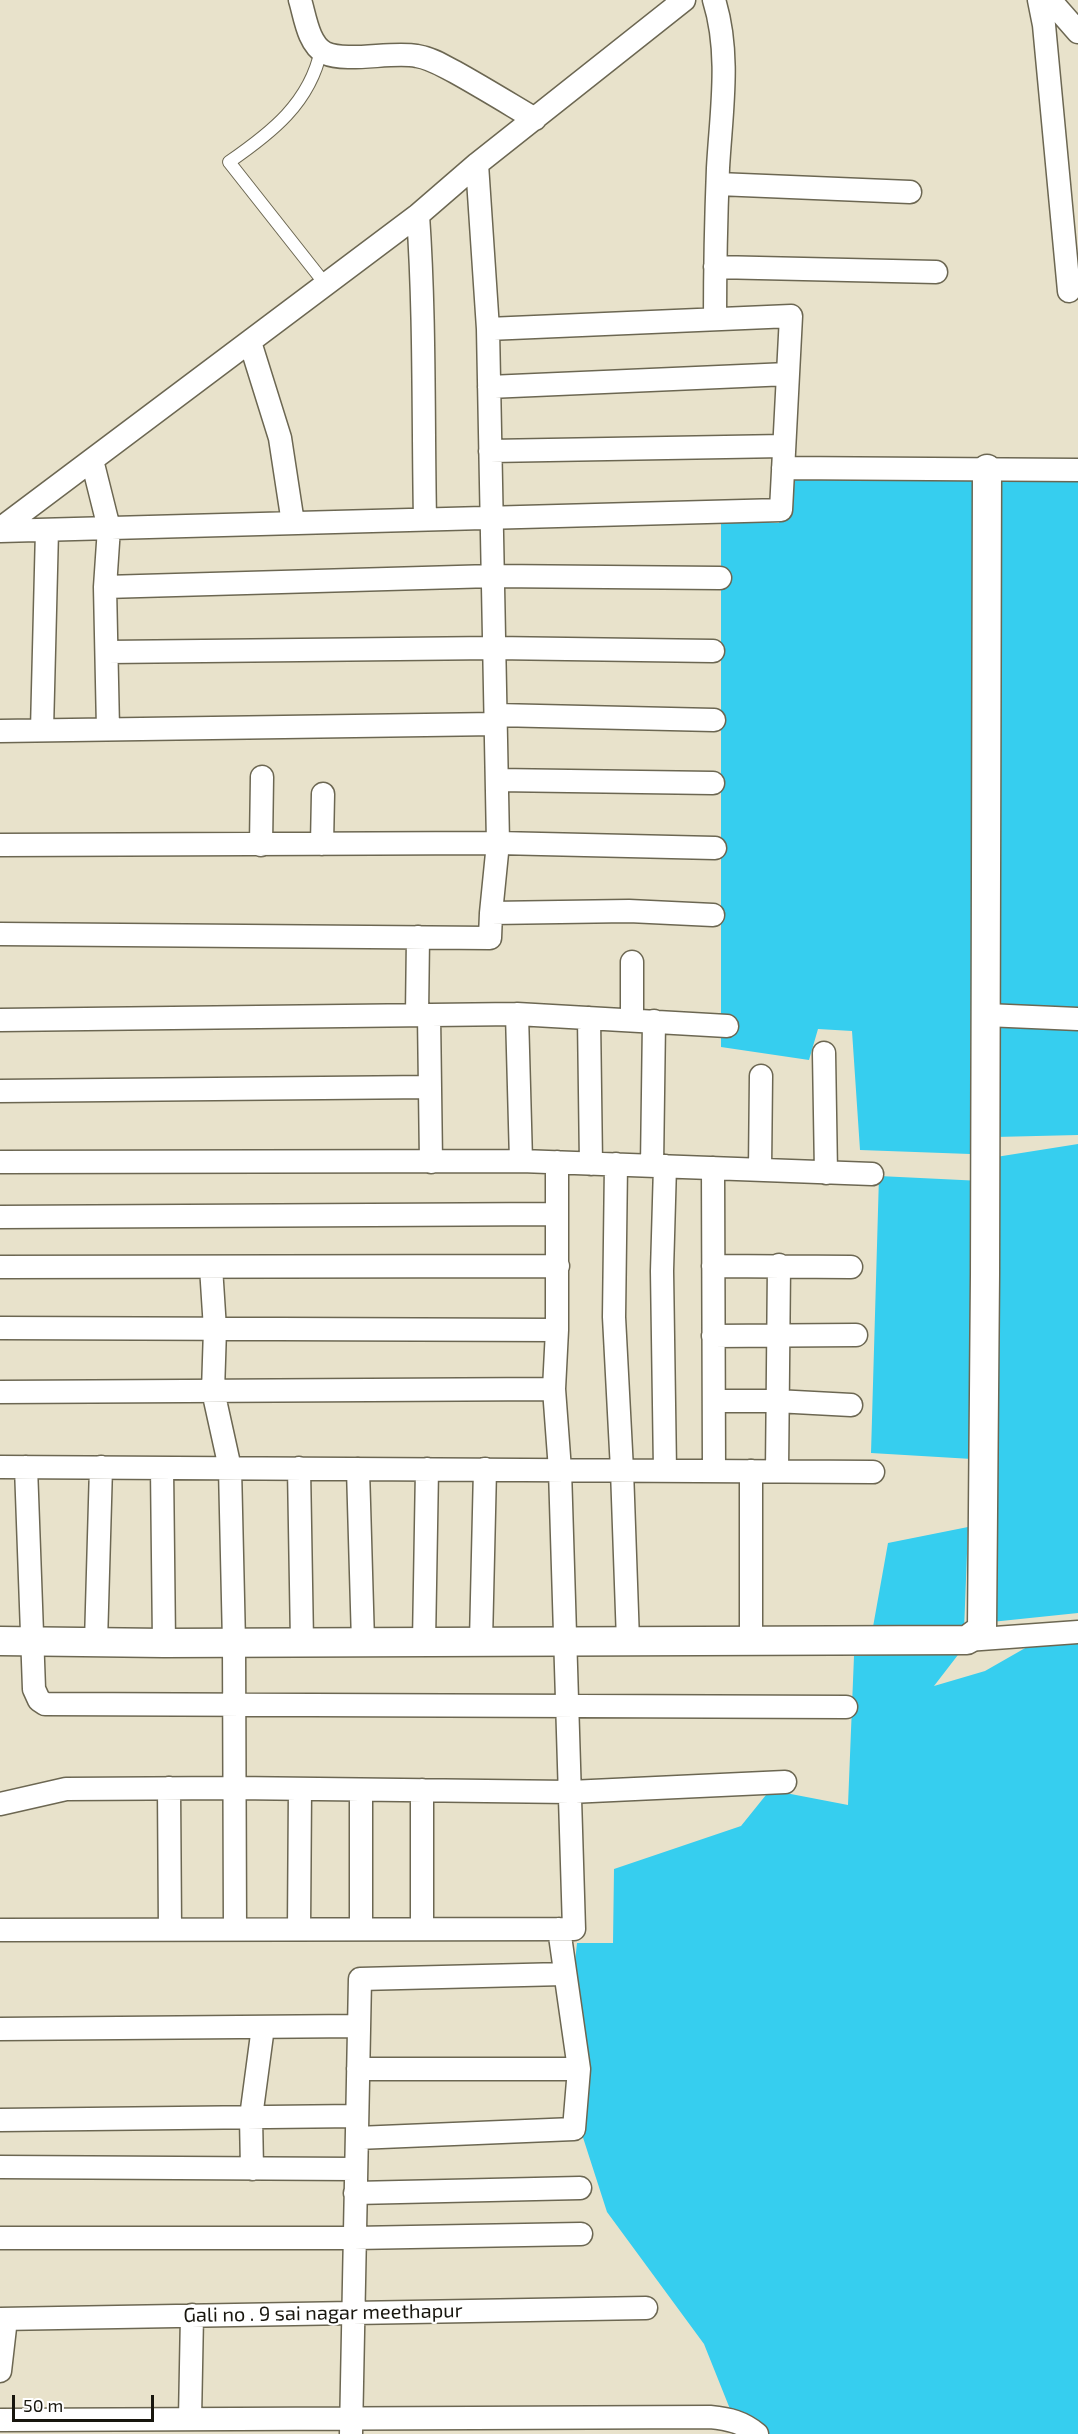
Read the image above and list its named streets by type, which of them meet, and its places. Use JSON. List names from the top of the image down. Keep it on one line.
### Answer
{"streets":{"street":["Gali no . 9 sai nagar meethapur"]},"scale_bar":"50 m"}
